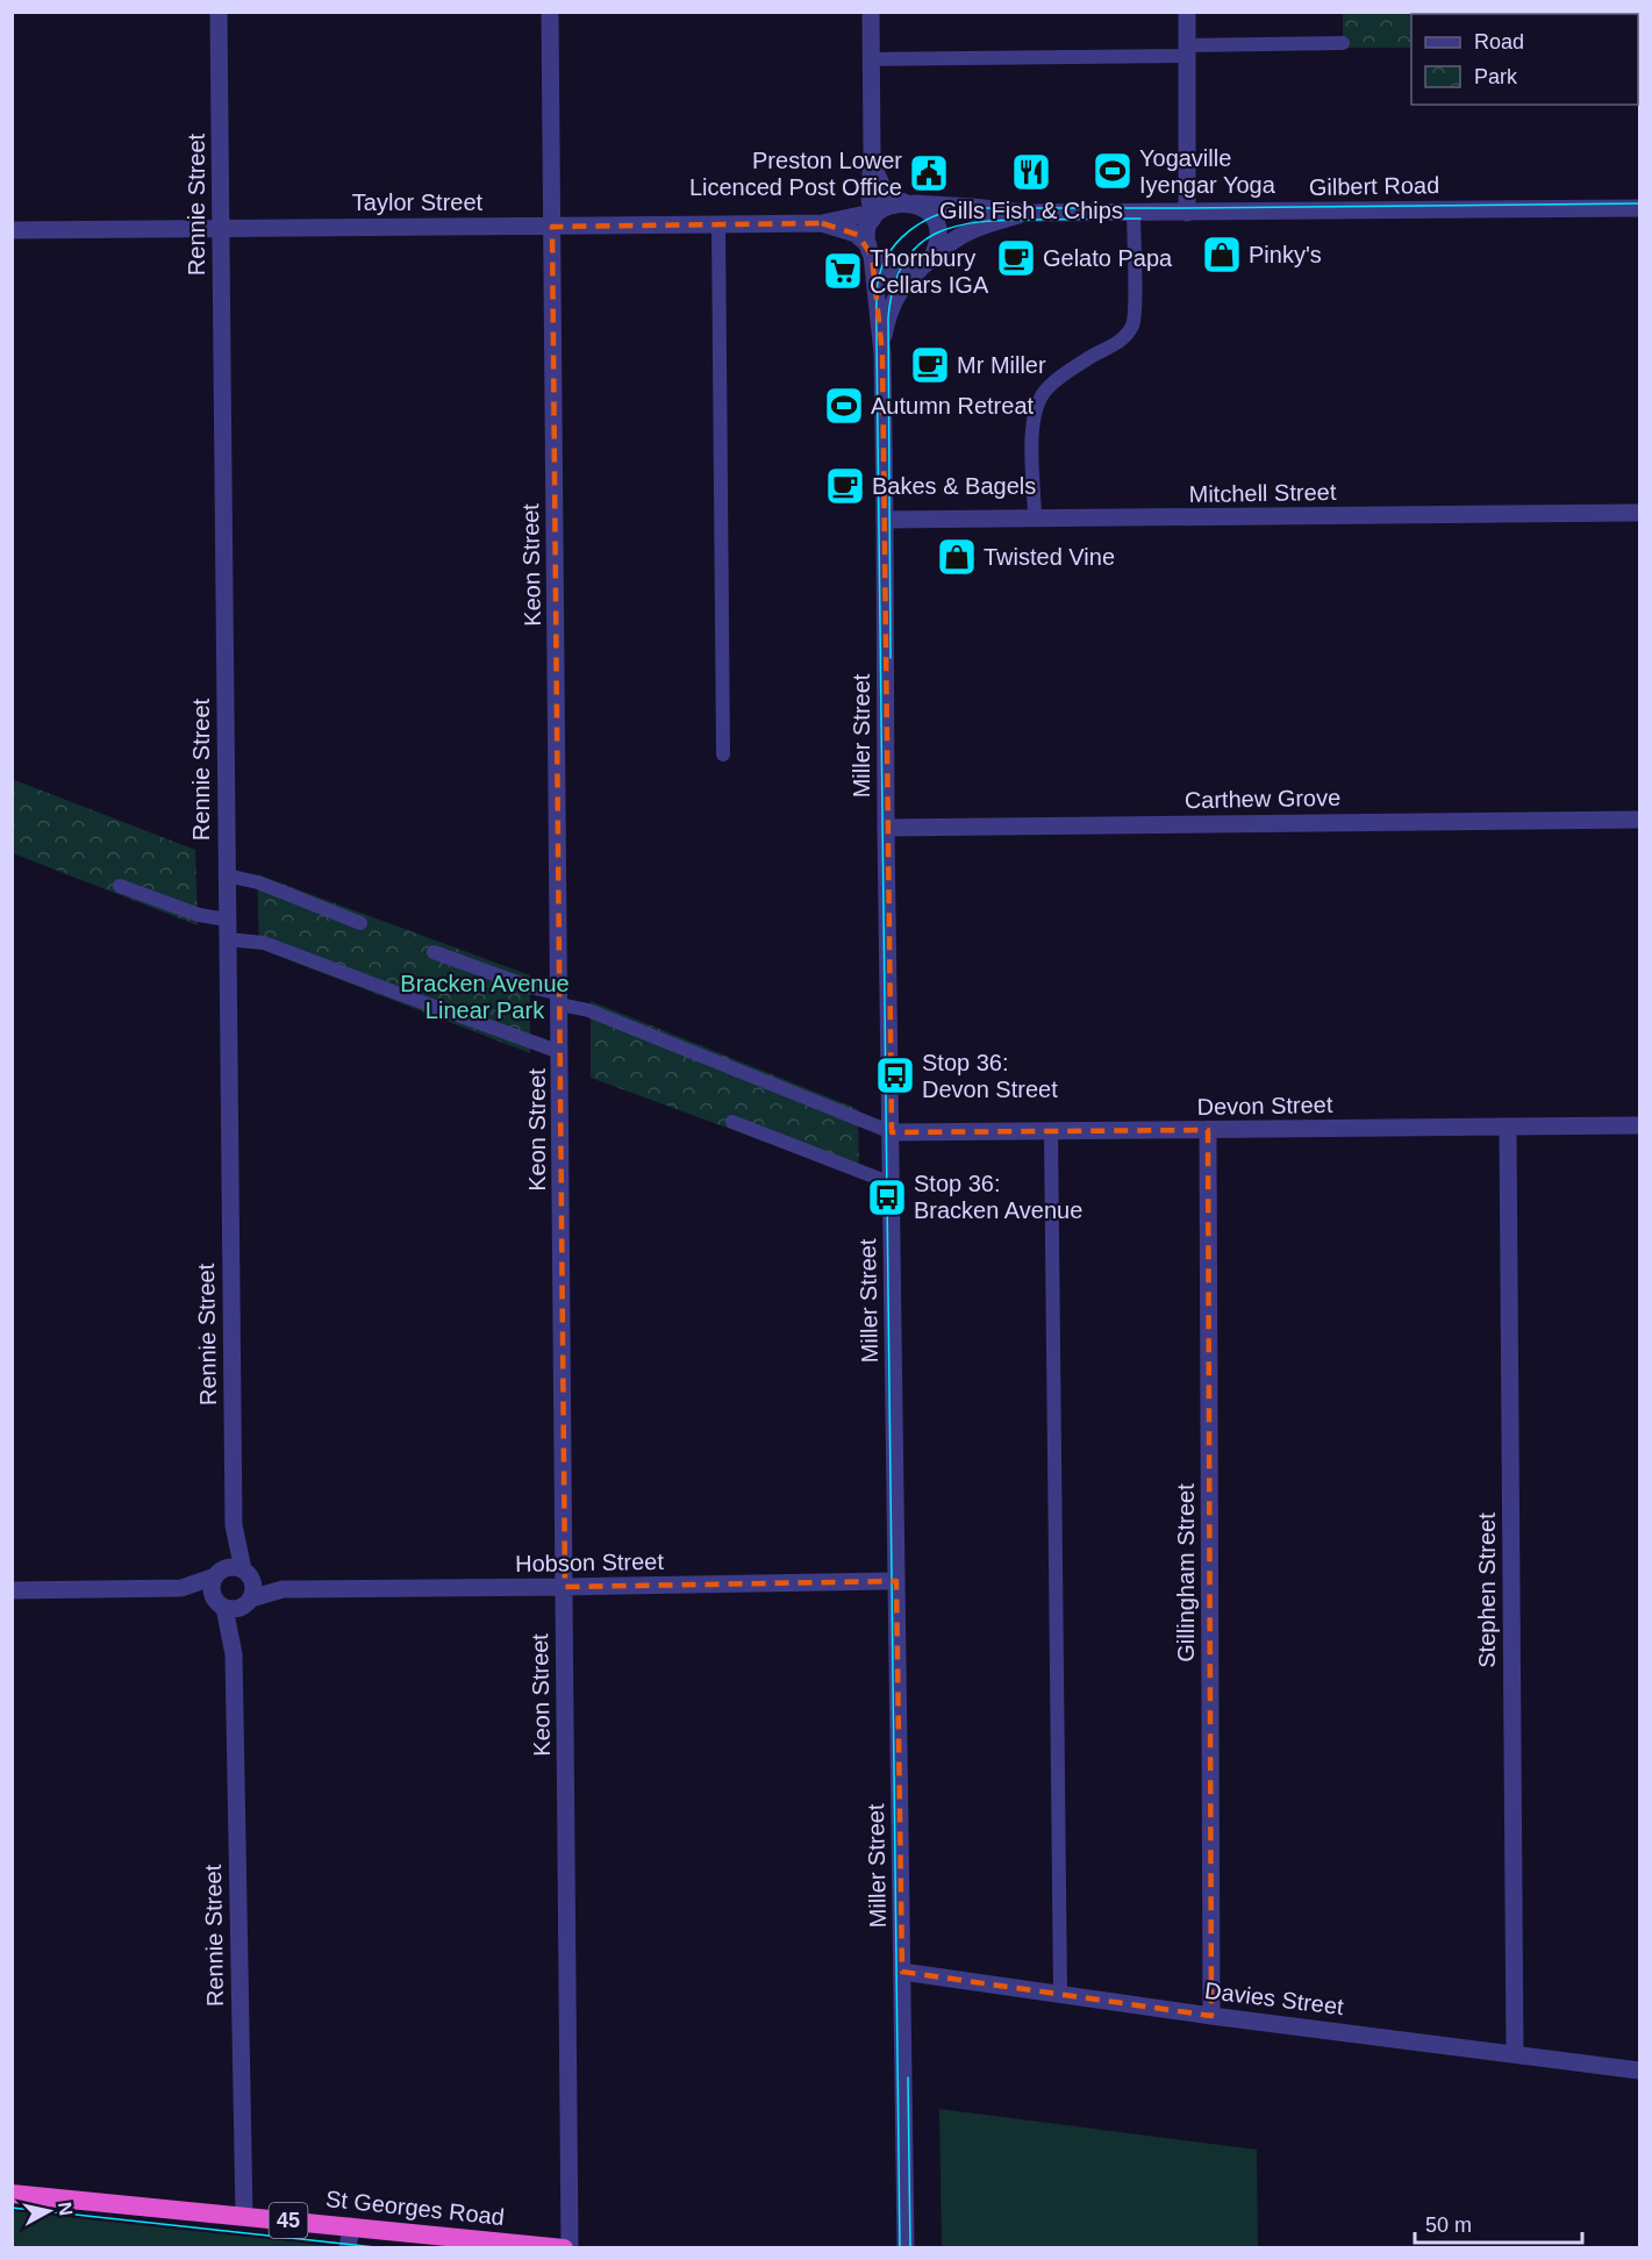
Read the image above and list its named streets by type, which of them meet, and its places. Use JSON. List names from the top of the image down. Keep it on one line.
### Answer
{"streets":{"highway":["St Georges Road","45"],"street":["Gilbert Road","Taylor Street","Rennie Street","Mitchell Street","Keon Street","Miller Street","Carthew Grove","Devon Street","Hobson Street","Gillingham Street","Stephen Street","Davies Street"]},"crossings":[["Gilbert Road","Taylor Street"],["Gilbert Road","Miller Street"],["Taylor Street","Rennie Street"],["Taylor Street","Keon Street"],["Taylor Street","Miller Street"],["Rennie Street","Hobson Street"],["Rennie Street","St Georges Road"],["Mitchell Street","Miller Street"],["Keon Street","Hobson Street"],["Miller Street","Carthew Grove"],["Miller Street","Devon Street"],["Miller Street","Hobson Street"],["Miller Street","Davies Street"],["Devon Street","Gillingham Street"],["Devon Street","Stephen Street"],["Gillingham Street","Davies Street"],["Stephen Street","Davies Street"]],"parks":["Bracken Avenue Linear Park"],"places":{"sports":["Yogaville Iyengar Yoga","Autumn Retreat"],"restaurant":["Gills Fish & Chips"],"public building":["Preston Lower Licenced Post Office"],"shop":["Pinky's","Twisted Vine"],"cafe":["Gelato Papa","Mr Miller","Bakes & Bagels"],"supermarket":["Thornbury Cellars IGA"],"bus stop":["Stop 36: Devon Street","Stop 36: Bracken Avenue"]},"legend":["Road","Park"],"scale_bar":"50 m","north":"right"}
